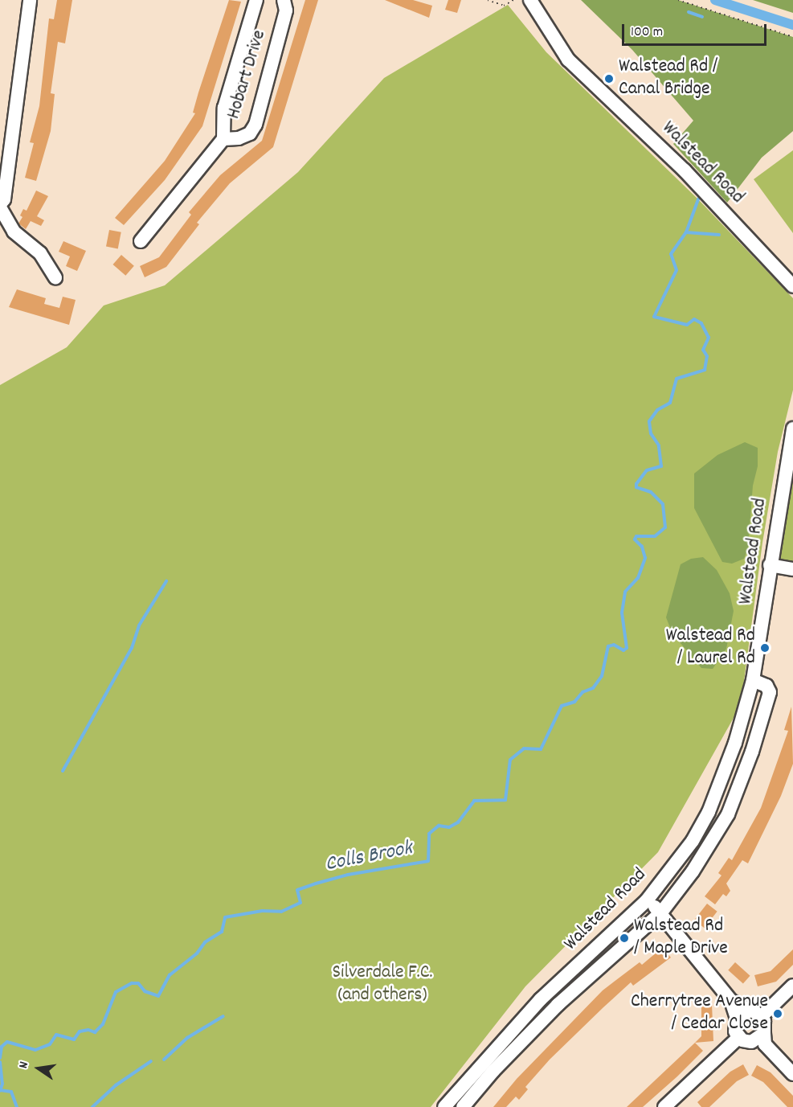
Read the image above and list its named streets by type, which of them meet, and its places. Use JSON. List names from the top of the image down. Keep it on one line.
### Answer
{"streets":{"street":["Hobart Drive","Walstead Road"]},"water":["Colls Brook"],"parks":["Silverdale F.C. (and others)"],"places":["Walstead Rd / Canal Bridge","Walstead Rd / Laurel Rd","Walstead Rd / Maple Drive","Cherrytree Avenue / Cedar Close"],"scale_bar":"100 m","north":"left"}
